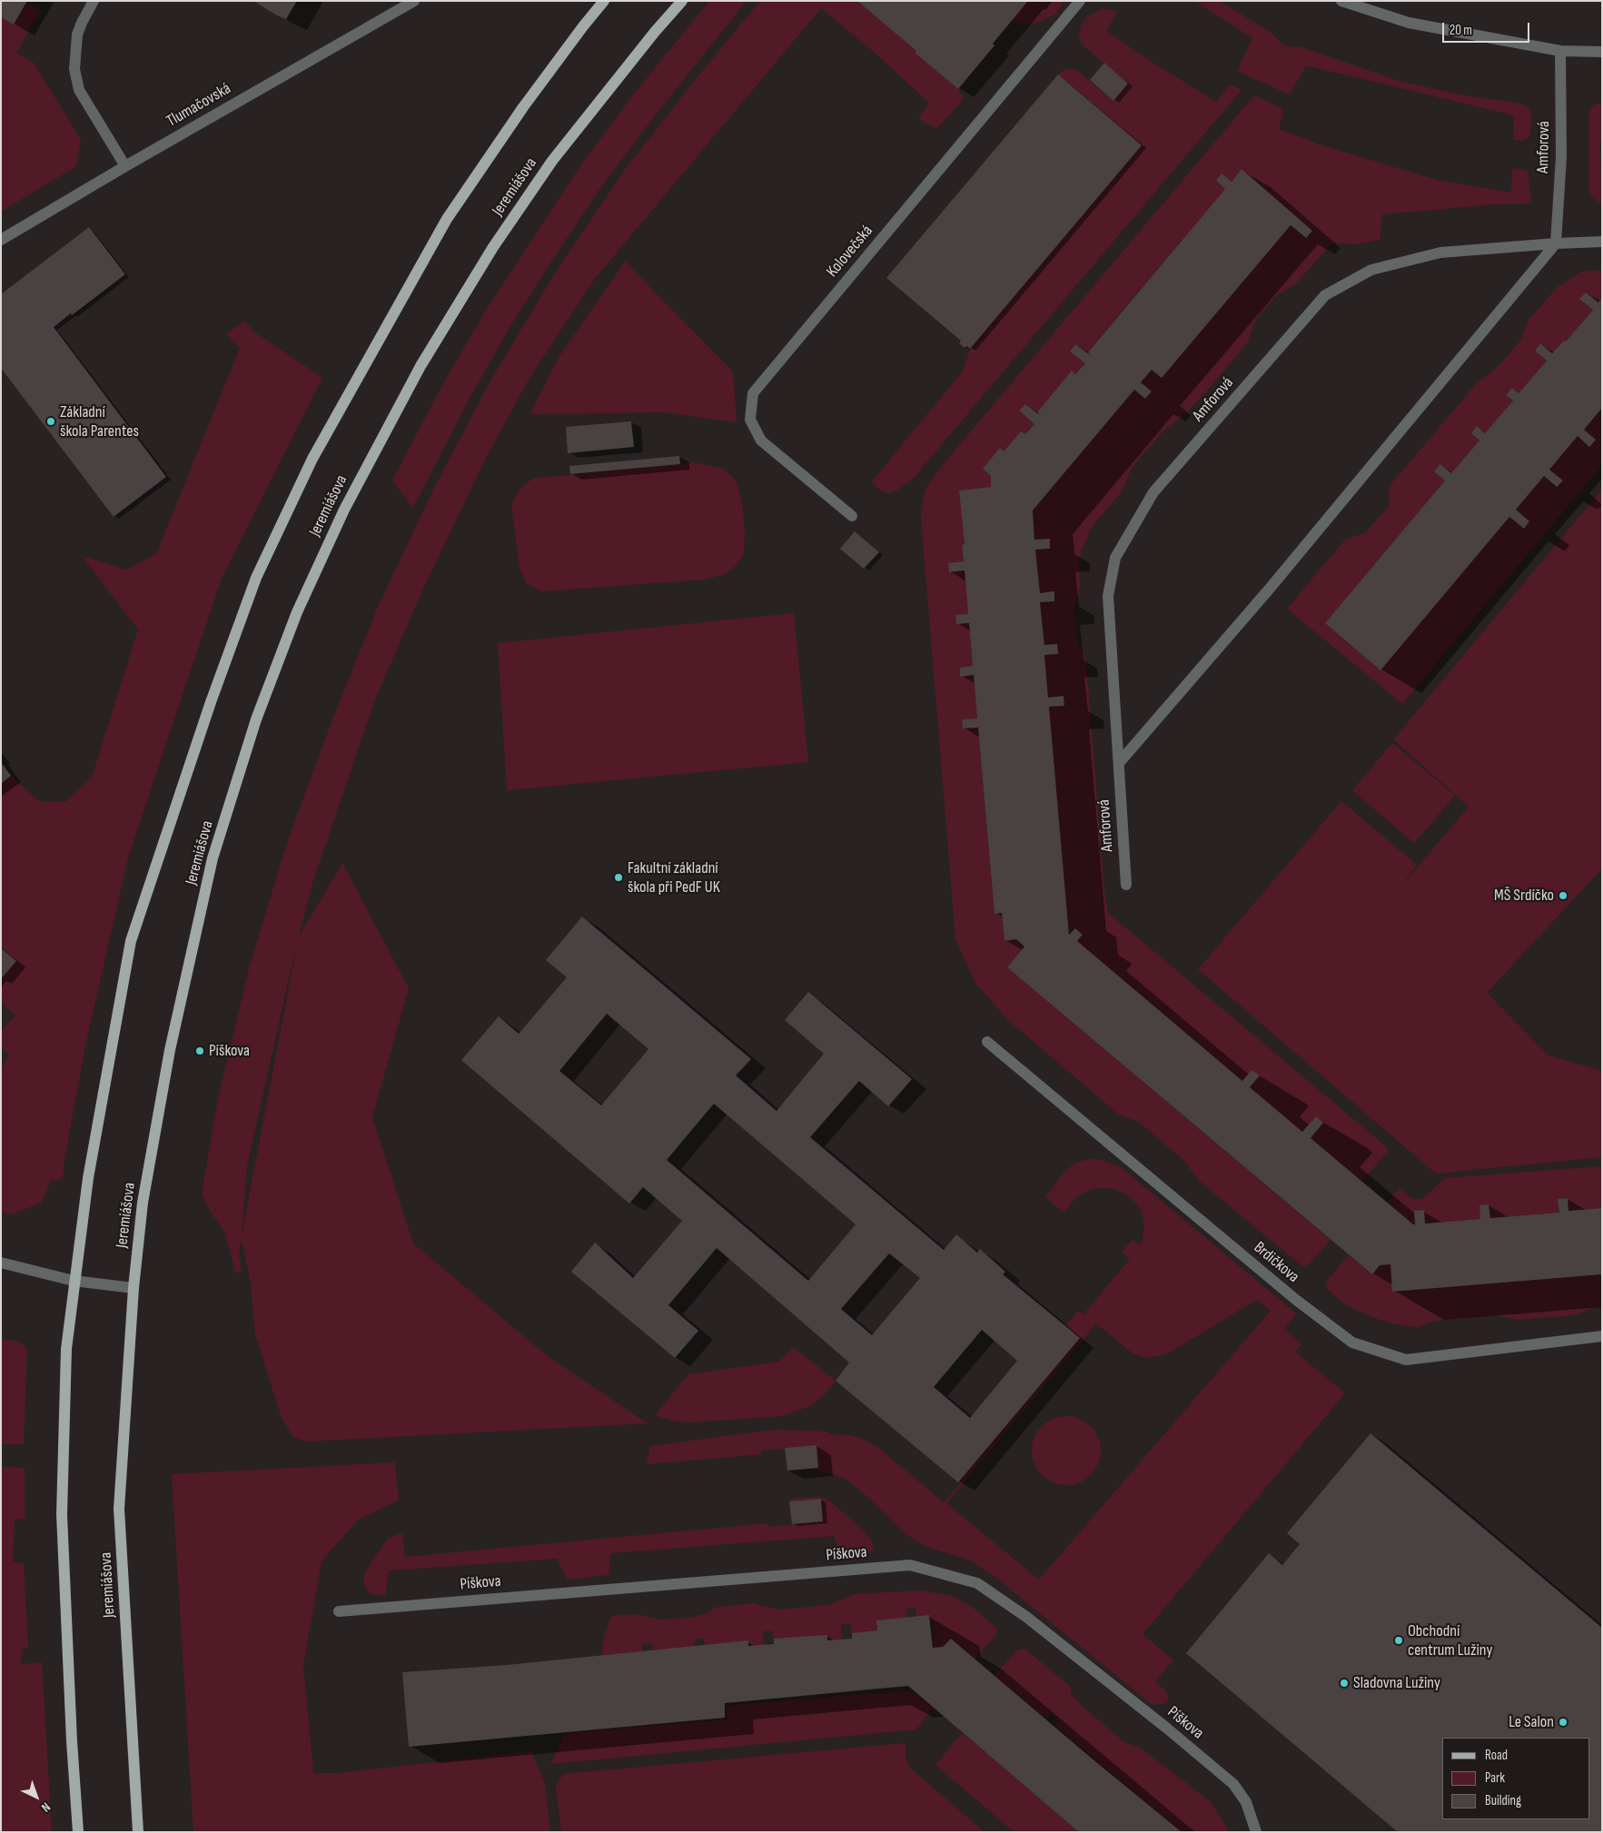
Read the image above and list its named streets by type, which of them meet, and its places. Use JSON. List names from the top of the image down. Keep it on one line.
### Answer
{"streets":{"main road":["Jeremiášova"],"street":["Tlumačovská","Amforová","Kolovečská","Brdičkova","Píškova"]},"places":["Základní škola Parentes","Fakultní základní škola při PedF UK","MŠ Srdíčko","Píškova","Obchodní centrum Lužiny","Sladovna Lužiny","Le Salon"],"legend":["Road","Park","Building"],"scale_bar":"20 m","north":"bottom right"}
